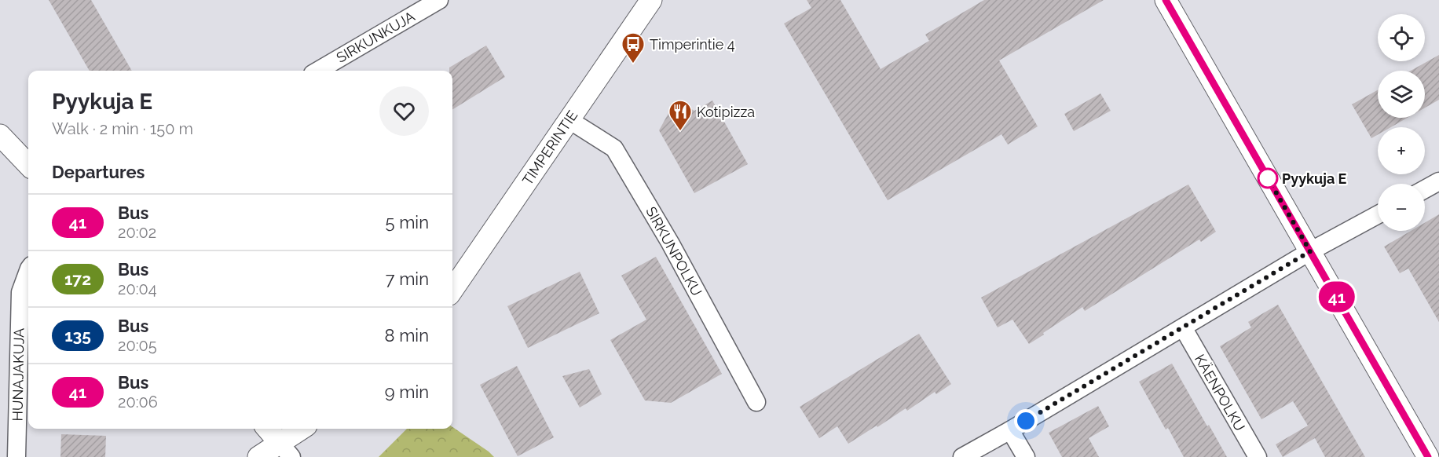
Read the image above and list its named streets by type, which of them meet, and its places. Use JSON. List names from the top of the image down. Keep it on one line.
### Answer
{"streets":{"street":["SIRKUNKUJA","TIMPERINTIE","SIRKUNPOLKU","HUNAJAKUJA","KÄENPOLKU"]},"crossings":[["TIMPERINTIE","SIRKUNPOLKU"]],"places":{"bus stop":["Timperintie 4"],"restaurant":["Kotipizza"],"other":["Pyykuja E"]},"lines":["bus line 41"],"page":{"on_map":"41","map_buttons":["+","−"],"heading":[["Pyykuja E","Walk · 2 min · 150 m"],"Departures"],"list":[{"mark":"41","name":"Bus","note":"20:02","value":"5 min"},{"mark":"172","name":"Bus","note":"20:04","value":"7 min"},{"mark":"135","name":"Bus","note":"20:05","value":"8 min"},{"mark":"41","name":"Bus","note":"20:06","value":"9 min"}]}}
